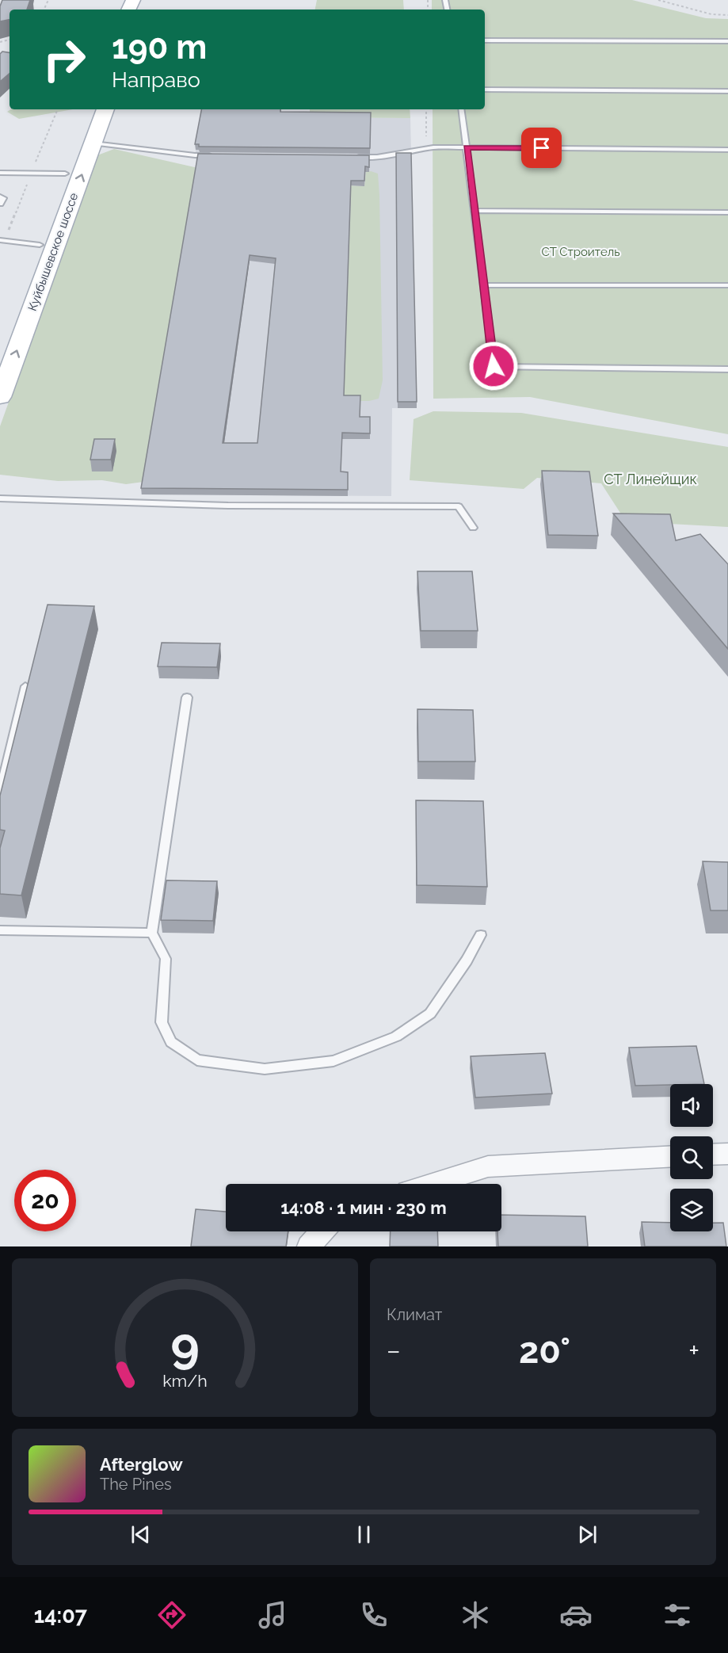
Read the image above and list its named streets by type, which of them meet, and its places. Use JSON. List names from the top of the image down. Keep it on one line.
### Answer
{"streets":{"main road":["Куйбышевское шоссе"]},"parks":["СТ Строитель","СТ Линейщик"],"page":{"turn":["190 m","Направо"],"limit":"20","trip":"14:08 · 1 мин · 230 m","tile":"Климат","heat":["−","20°","+"],"song":["Afterglow","The Pines"],"tabs":"14:07","gauge":["9","km/h"]}}
